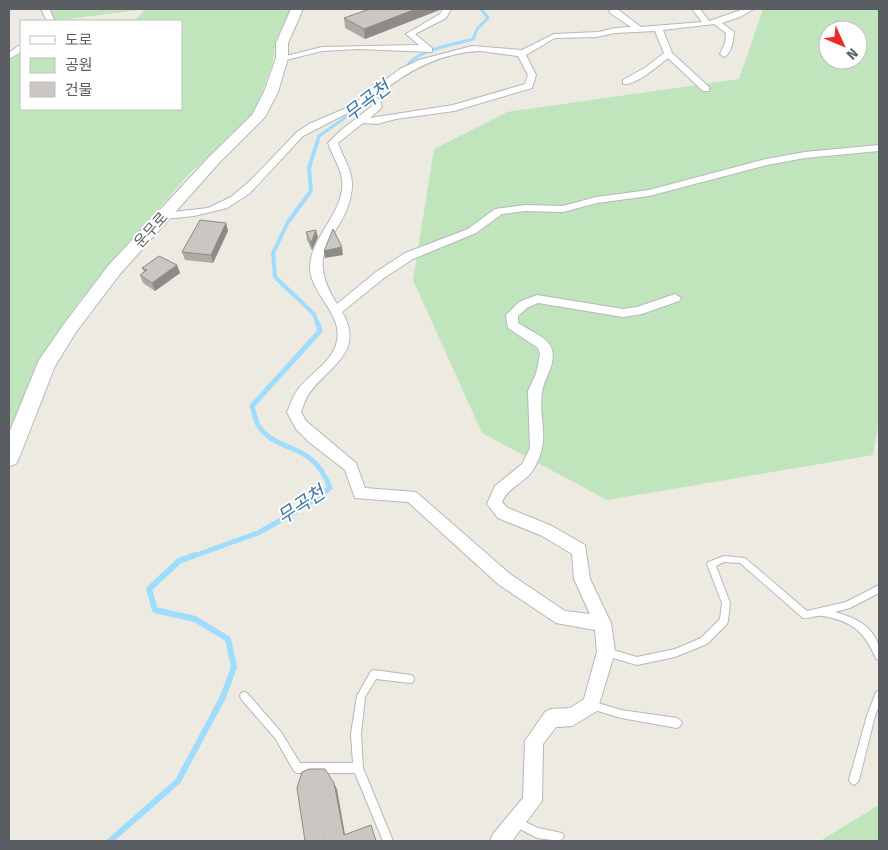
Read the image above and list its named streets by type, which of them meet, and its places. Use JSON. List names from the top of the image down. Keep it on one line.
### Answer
{"streets":{"street":["운무로"]},"water":["무곡천"],"legend":["도로","공원","건물"],"north":"bottom right"}
